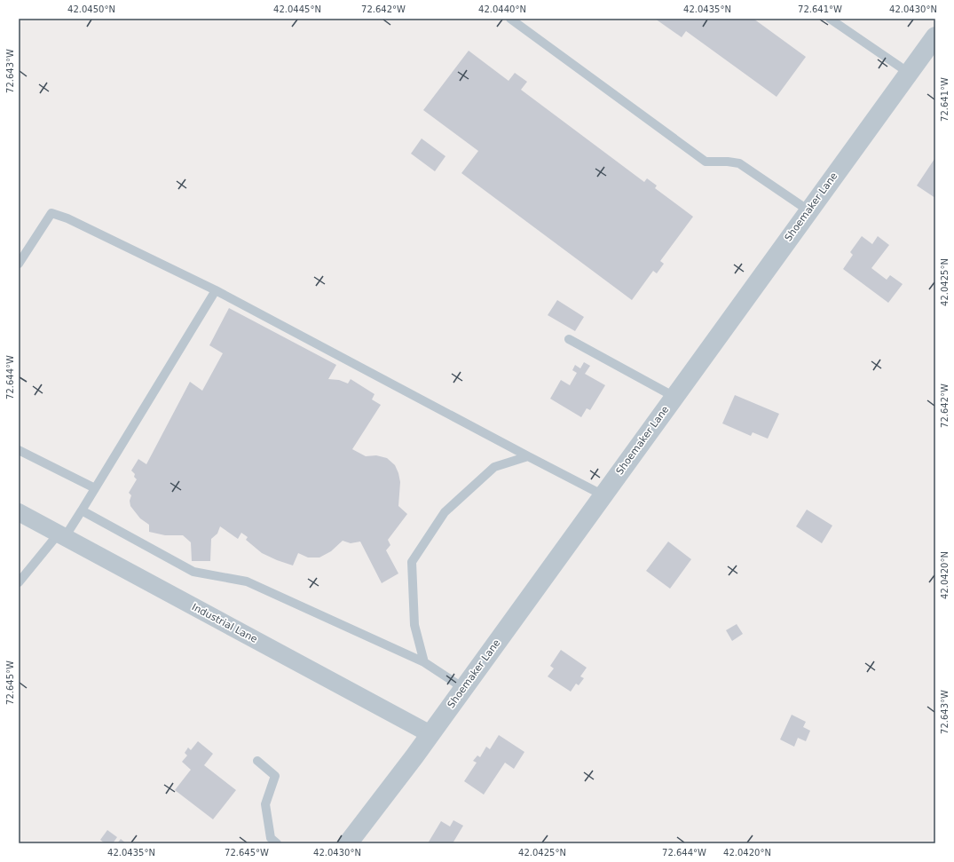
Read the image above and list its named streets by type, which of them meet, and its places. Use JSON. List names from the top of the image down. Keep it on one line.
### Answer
{"streets":{"street":["Shoemaker Lane","Industrial Lane"]},"crossings":[["Shoemaker Lane","Industrial Lane"]],"coordinates":["42.0450°N","42.0445°N","72.642°W","42.0440°N","42.0435°N","72.641°W","42.0430°N","72.643°W","42.0425°N","72.644°W","42.0420°N","72.645°W"]}
